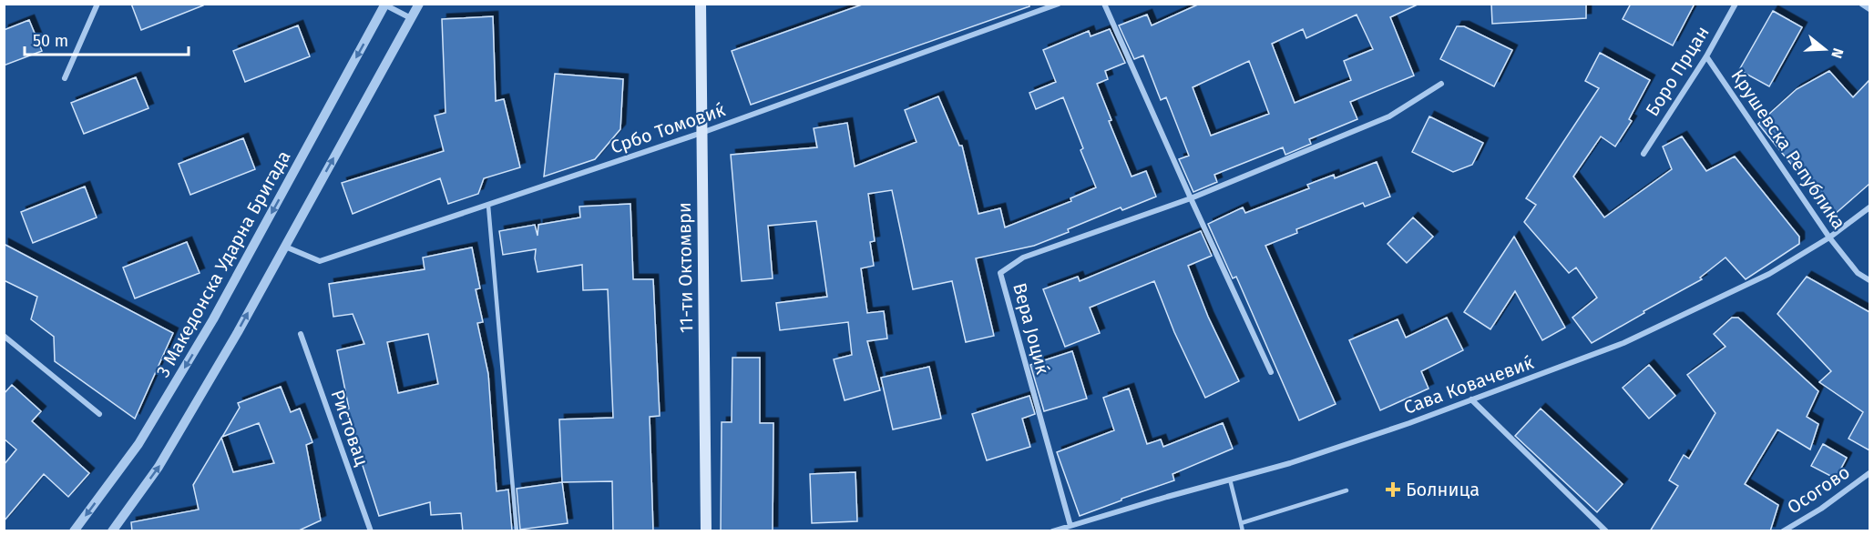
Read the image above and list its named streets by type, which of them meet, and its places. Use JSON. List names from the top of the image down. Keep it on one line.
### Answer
{"streets":{"main road":["11-ти Октомври"],"street":["Боро Прцан","Србо Томовиќ","Крушевска Република","3 Македонска Ударна Бригада","Вера Јоциќ","Сава Ковачевиќ","Ристовац","Осогово"]},"crossings":[["Боро Прцан","Крушевска Република"],["Србо Томовиќ","11-ти Октомври"],["Крушевска Република","Сава Ковачевиќ"],["Вера Јоциќ","Сава Ковачевиќ"]],"places":{"health":["Болница"]},"scale_bar":"50 m","north":"right"}
